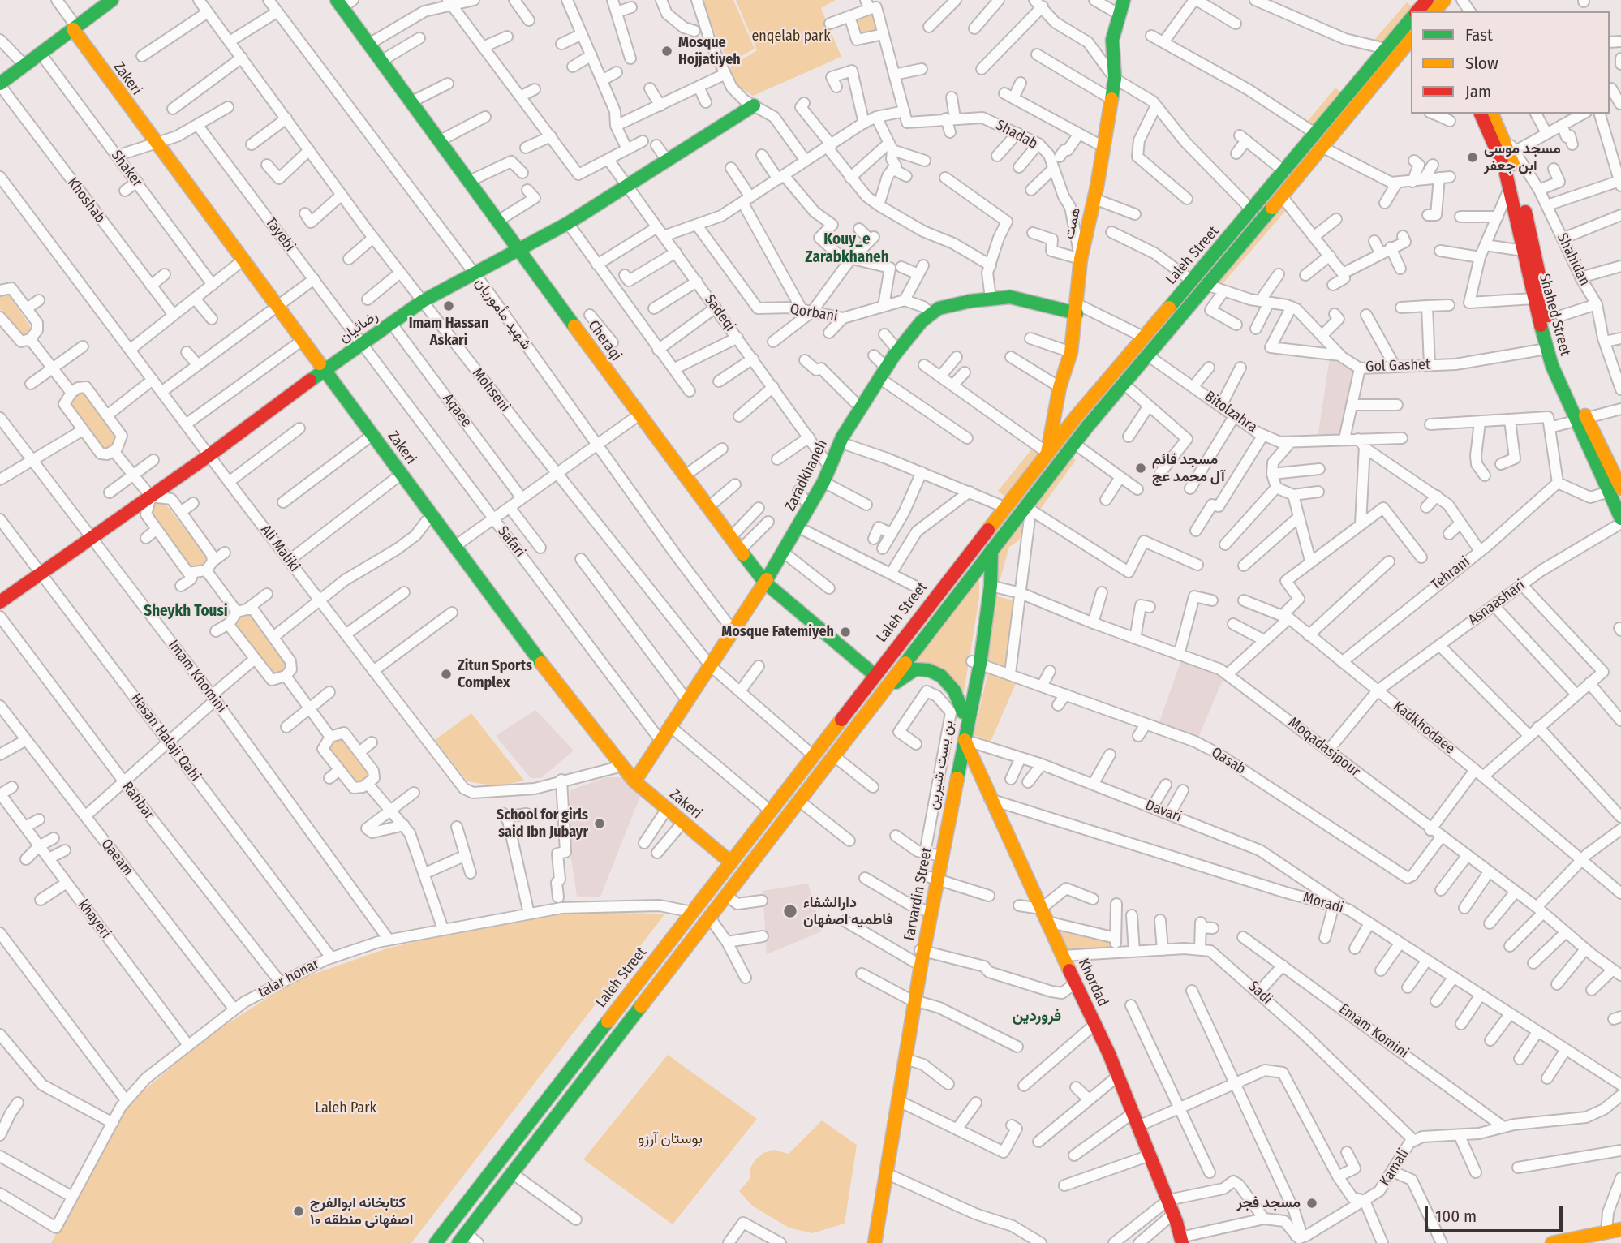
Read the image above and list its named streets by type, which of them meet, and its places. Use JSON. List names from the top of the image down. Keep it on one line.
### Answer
{"streets":{"main road":["Zakeri","همت","Laleh Street","Shahed Street","رضائیان","Cheraqi","Zaradkhaneh","Farvardin Street","Khordad"],"street":["Shadab","Shaker","Khoshab","Tayebi","Shahidan","Sadeqi","Qorbani","شهید مأموریان","Gol Gashet","Mohseni","Aqaee","Bitolzahra","Safari","Ali Maliki","Tehrani","Asnaashari","Imam Khomini","Kadkhodaee","Hasan Halaji Qahi","Moqadasipour","Qasab","بن بست شیرین","Rahbar","Davari","Qaeam","Moradi","khayeri","talar honar","Sadi","Emam Komini","Kamali"]},"crossings":[["Zakeri","Laleh Street"],["Zakeri","رضائیان"],["Zakeri","Zaradkhaneh"],["Zakeri","Ali Maliki"],["Shadab","همت"],["همت","Laleh Street"],["همت","Zaradkhaneh"],["Tayebi","رضائیان"],["Tayebi","Safari"],["Laleh Street","Cheraqi"],["Laleh Street","Gol Gashet"],["Laleh Street","Mohseni"],["Laleh Street","Bitolzahra"],["Laleh Street","Farvardin Street"],["Laleh Street","talar honar"],["Shahidan","Shahed Street"],["Sadeqi","رضائیان"],["Sadeqi","Zaradkhaneh"],["شهید مأموریان","رضائیان"],["شهید مأموریان","Zaradkhaneh"],["Shahed Street","Gol Gashet"],["رضائیان","Cheraqi"],["رضائیان","Mohseni"],["رضائیان","Aqaee"],["رضائیان","Safari"],["رضائیان","Ali Maliki"],["رضائیان","Imam Khomini"],["رضائیان","Hasan Halaji Qahi"],["Cheraqi","Zaradkhaneh"],["Mohseni","Zaradkhaneh"],["Zaradkhaneh","Safari"],["Tehrani","Kadkhodaee"],["Asnaashari","Kadkhodaee"],["Asnaashari","Moqadasipour"],["Imam Khomini","talar honar"],["Hasan Halaji Qahi","talar honar"],["Moqadasipour","Qasab"],["Moqadasipour","Farvardin Street"],["Qasab","Farvardin Street"],["بن بست شیرین","Farvardin Street"],["Rahbar","talar honar"],["Davari","Farvardin Street"],["Davari","Moradi"],["Davari","Khordad"],["Qaeam","talar honar"],["Farvardin Street","Khordad"],["Moradi","Khordad"],["khayeri","talar honar"],["Khordad","Sadi"],["Sadi","Kamali"],["Emam Komini","Kamali"]],"districts":["Kouy_e Zarabkhaneh","Sheykh Tousi","فروردین"],"parks":["enqelab park","Laleh Park","بوستان آرزو"],"places":["Mosque Hojjatiyeh","مسجد موسی ابن جعفر","Imam Hassan Askari","مسجد قائم آل محمد عج","Mosque Fatemiyeh","Zitun Sports Complex","School for girls said Ibn Jubayr","دارالشفاء فاطمیه اصفهان","مسجد فجر","کتابخانه ابوالفرج اصفهانی منطقه ۱۰"],"legend":["Fast","Slow","Jam"],"scale_bar":"100 m"}
